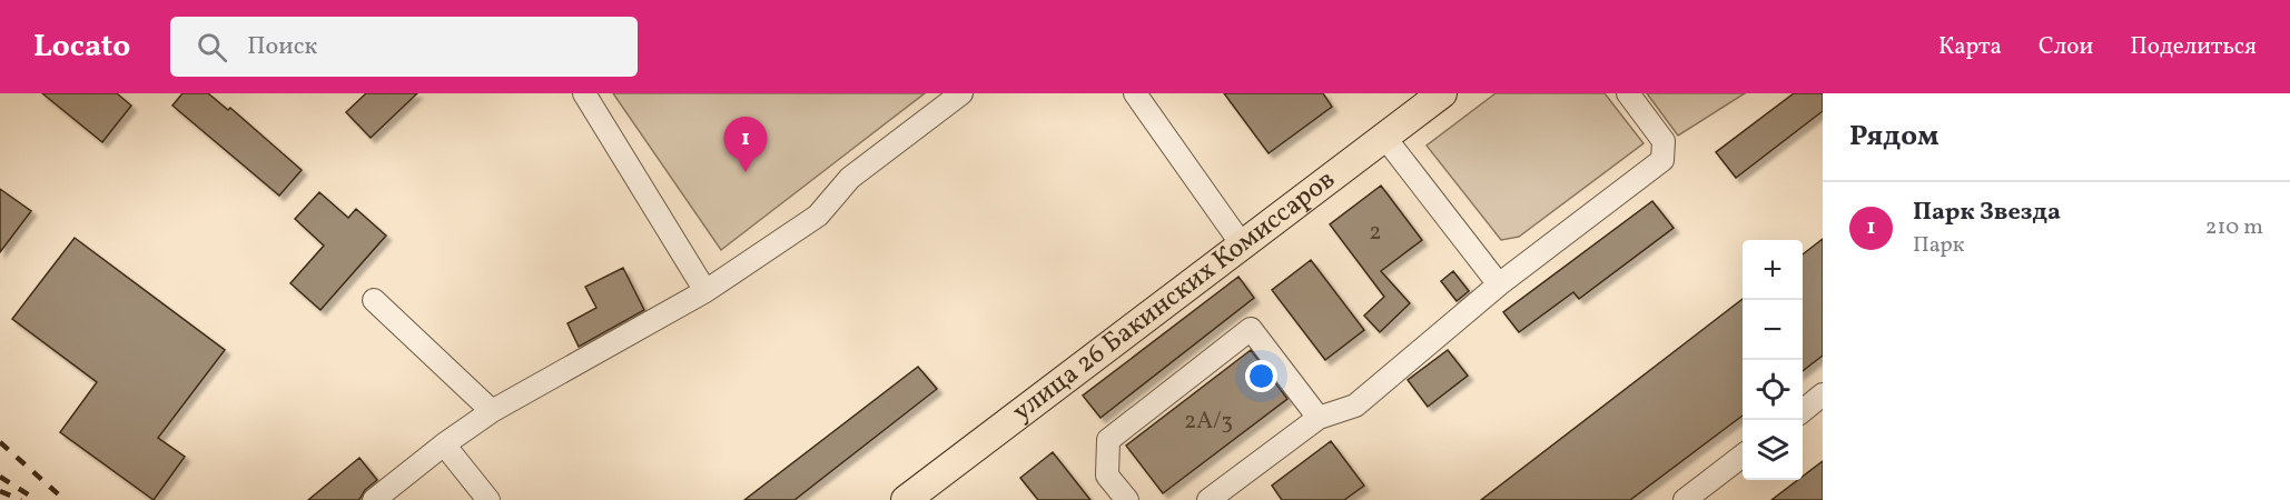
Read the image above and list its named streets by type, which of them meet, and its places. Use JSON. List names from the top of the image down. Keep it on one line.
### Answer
{"streets":{"main road":["улица 26 Бакинских Комиссаров"]},"house_numbers":["2","2А/3"],"page":{"header":"Locato","search":"Поиск","nav":["Карта","Слои","Поделиться"],"heading":"Рядом","pins":"1","list":[{"mark":"1","name":"Парк Звезда","note":"Парк","value":"210 m"}],"map_buttons":["+","−"]}}
